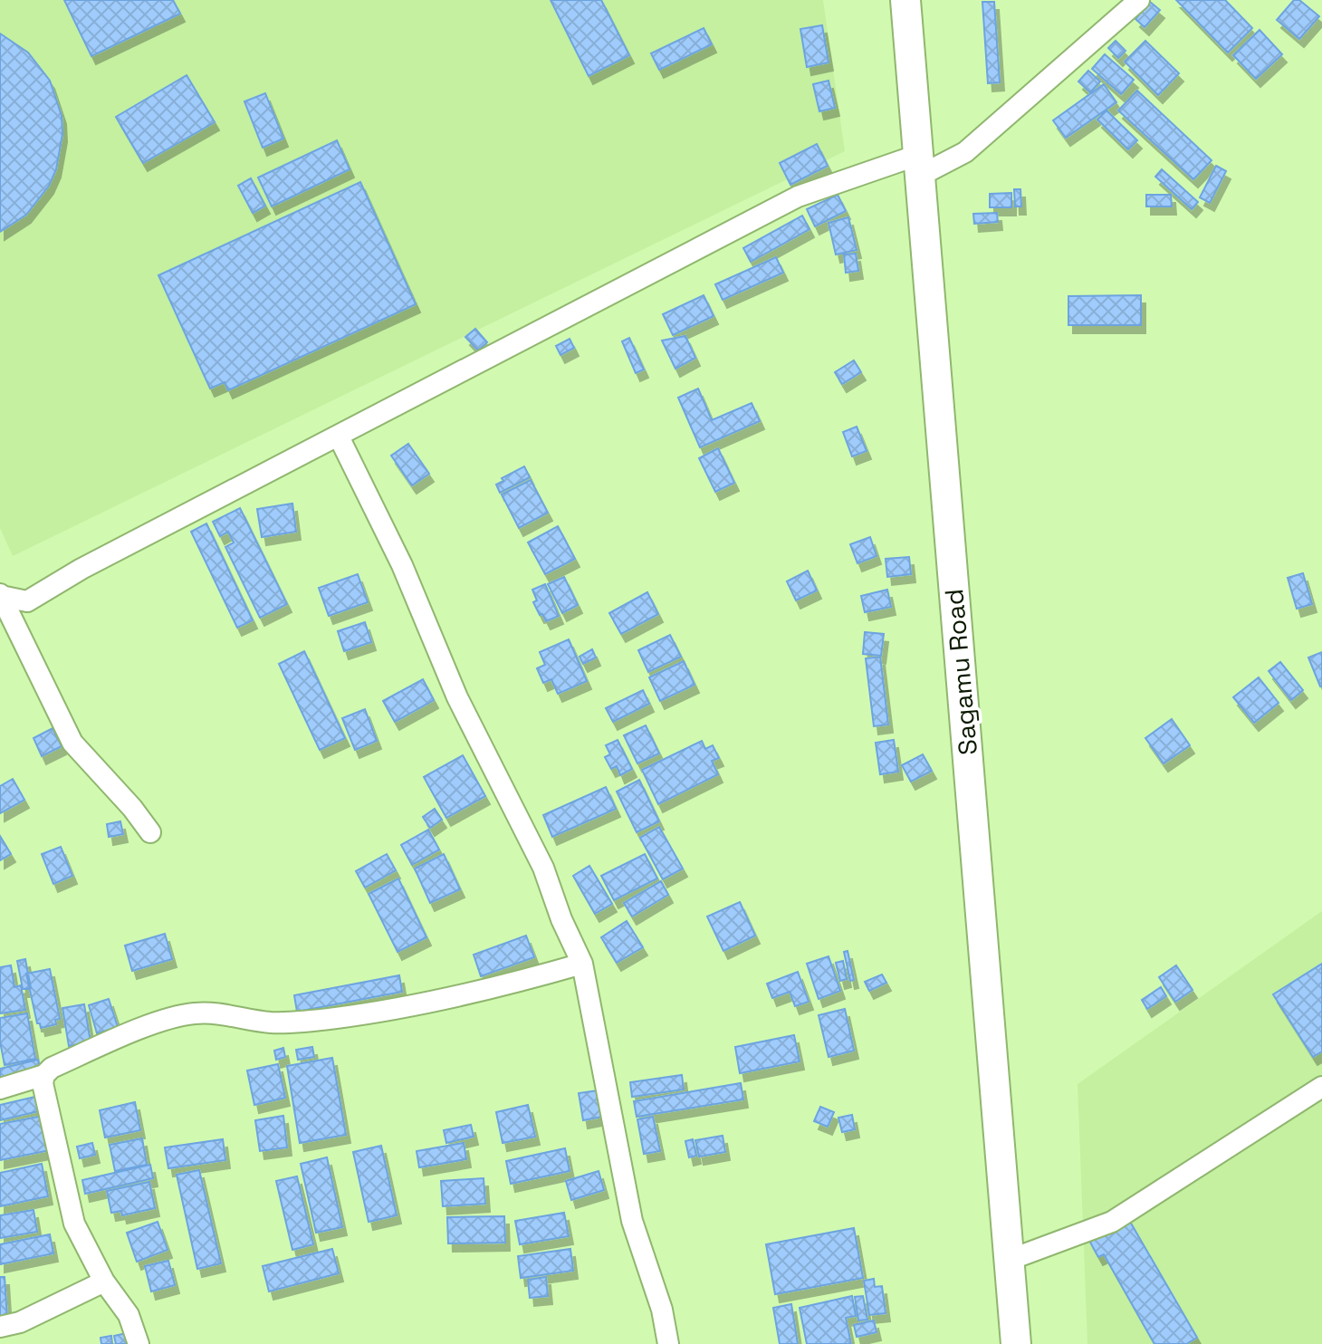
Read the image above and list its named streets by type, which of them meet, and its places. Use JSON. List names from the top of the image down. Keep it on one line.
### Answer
{"streets":{"highway":["Sagamu Road"]}}
